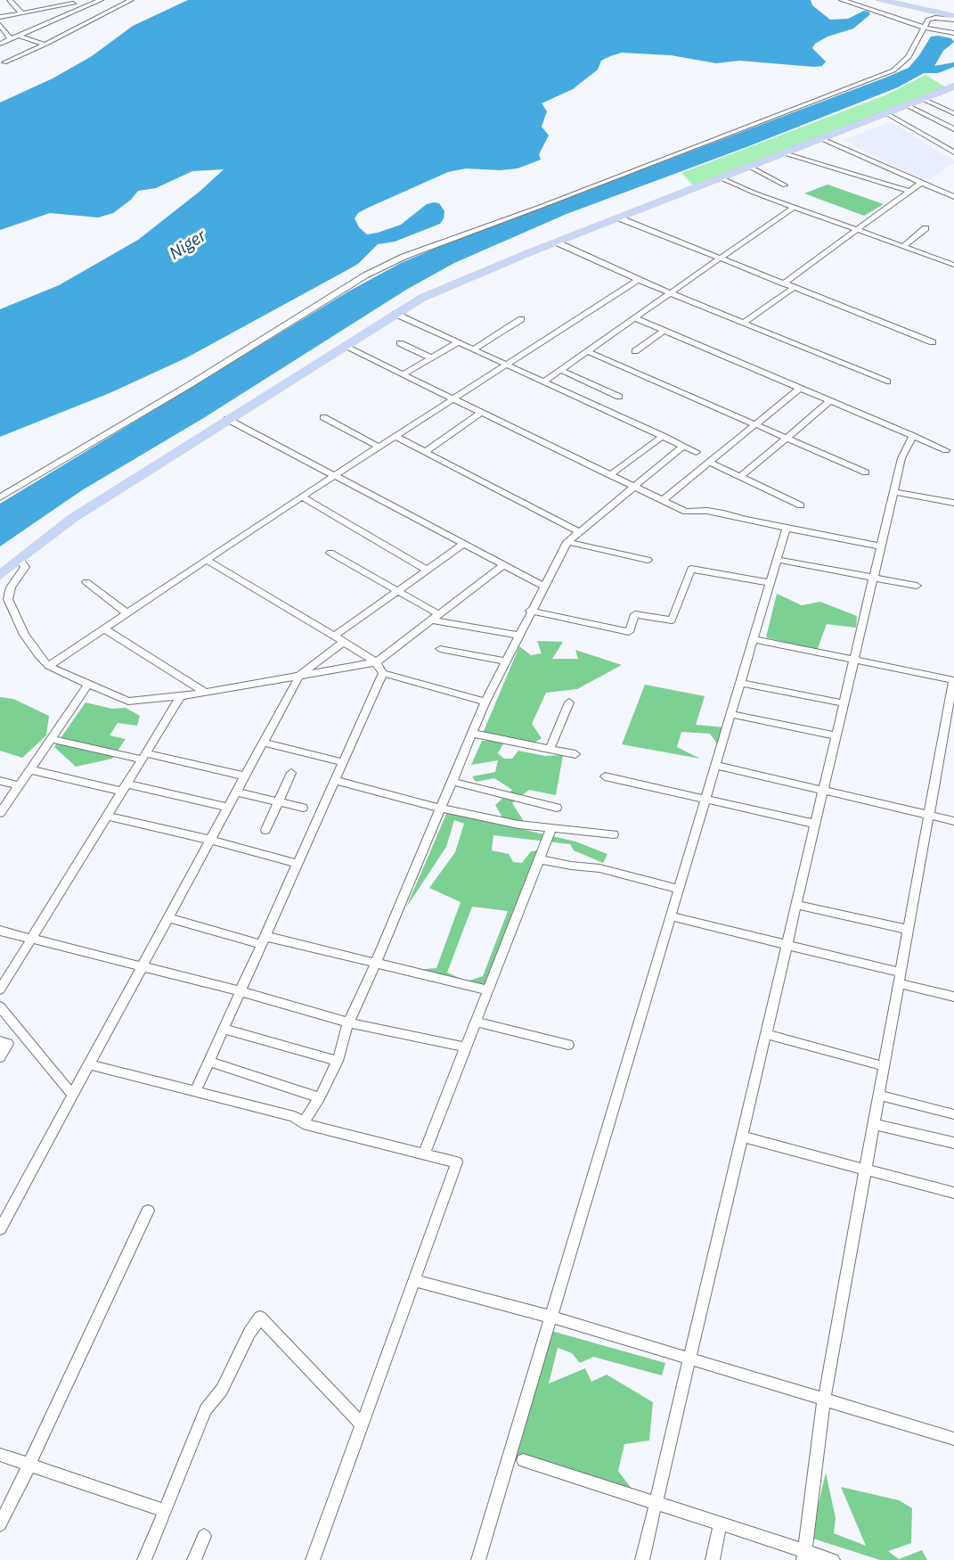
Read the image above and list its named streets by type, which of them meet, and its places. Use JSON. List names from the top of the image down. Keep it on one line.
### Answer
{"water":["Niger"]}
